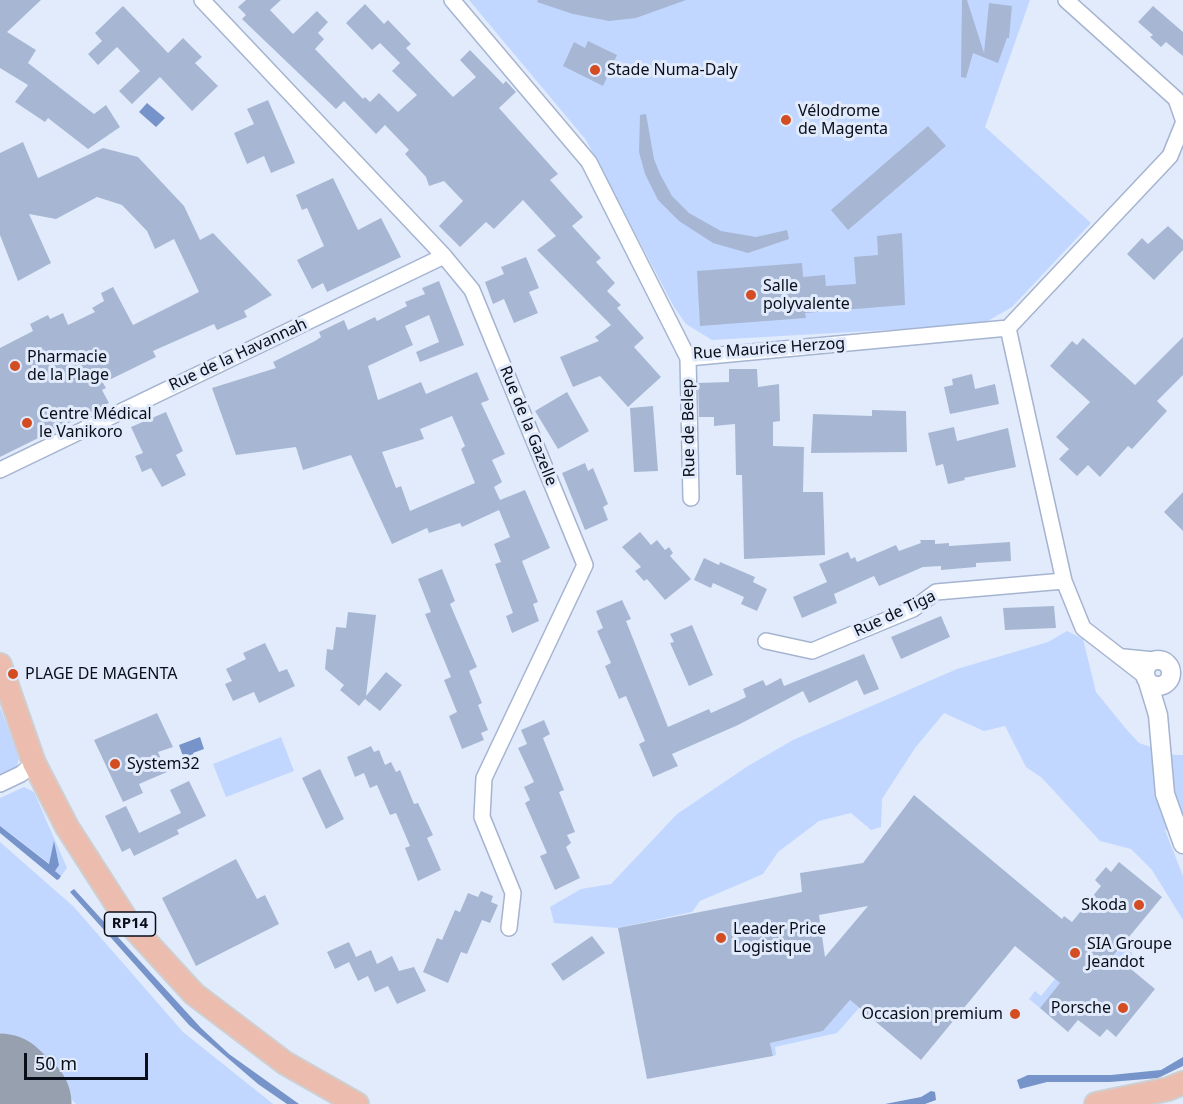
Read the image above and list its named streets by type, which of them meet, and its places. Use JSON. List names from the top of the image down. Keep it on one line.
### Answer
{"streets":{"main road":["RP14"],"street":["Rue Maurice Herzog","Rue de la Havannah","Rue de la Gazelle","Rue de Belep","Rue de Tiga"]},"crossings":[["Rue Maurice Herzog","Rue de Belep"],["Rue de la Havannah","Rue de la Gazelle"]],"places":["Stade Numa-Daly","Vélodrome de Magenta","Salle polyvalente","Pharmacie de la Plage","Centre Médical le Vanikoro","PLAGE DE MAGENTA","System32","Skoda","Leader Price Logistique","SIA Groupe Jeandot","Porsche","Occasion premium"],"scale_bar":"50 m"}
